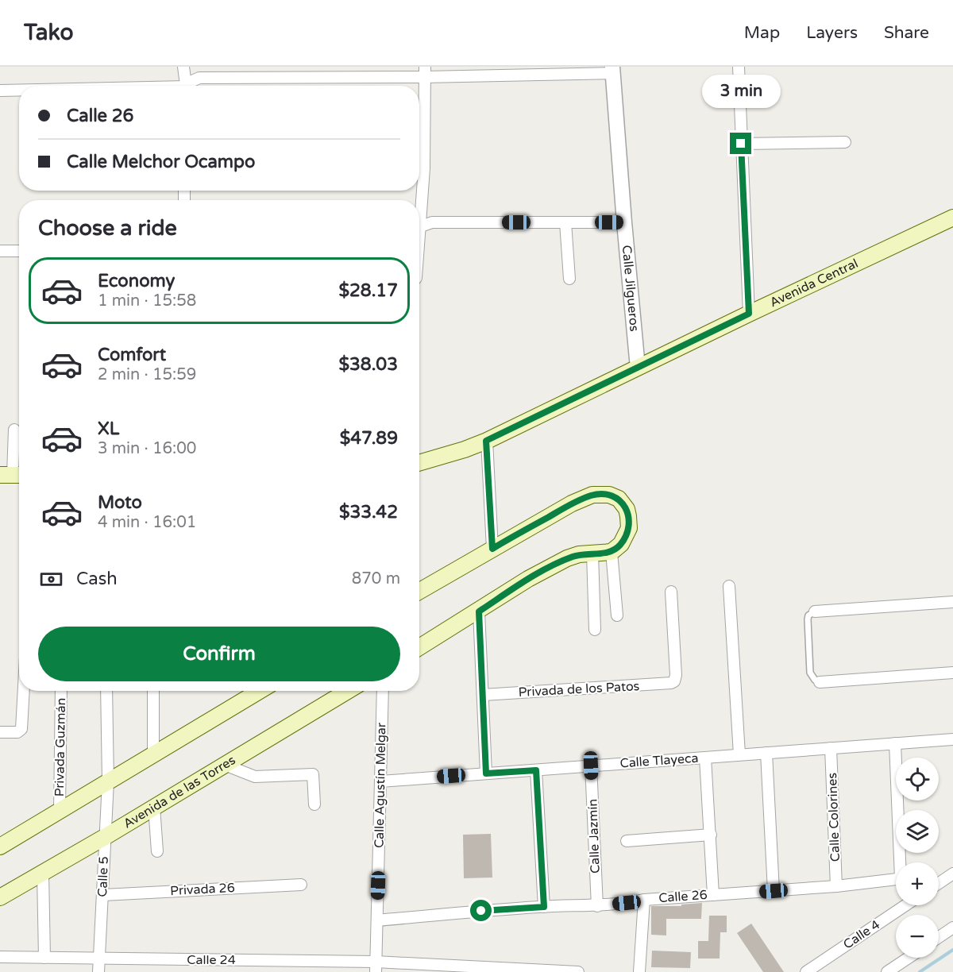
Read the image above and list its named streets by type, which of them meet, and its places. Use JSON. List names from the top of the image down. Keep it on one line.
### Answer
{"streets":{"main road":["Avenida Central","Avenida de las Torres"],"street":["Calle Jilgueros","Privada de los Patos","Privada Guzmán","Calle Tlayeca","Calle Agustín Melgar","Calle Colorines","Calle Jazmín","Calle 5","Privada 26","Calle 26","Calle 4","Calle 24"]},"crossings":[["Avenida Central","Calle Jilgueros"],["Calle Tlayeca","Calle Agustín Melgar"],["Calle Tlayeca","Calle Colorines"],["Calle Tlayeca","Calle Jazmín"],["Calle Agustín Melgar","Calle 26"],["Calle Agustín Melgar","Calle 24"],["Avenida de las Torres","Calle 5"],["Calle Colorines","Calle 26"],["Calle Jazmín","Calle 26"],["Calle 5","Privada 26"],["Calle 5","Calle 24"]],"page":{"header":"Tako","nav":["Map","Layers","Share"],"bubble":"3 min","banner":["Calle 26","Calle Melchor Ocampo"],"heading":"Choose a ride","list":[{"name":"Economy","note":"1 min · 15:58","value":"$28.17"},{"name":"Comfort","note":"2 min · 15:59","value":"$38.03"},{"name":"XL","note":"3 min · 16:00","value":"$47.89"},{"name":"Moto","note":"4 min · 16:01","value":"$33.42"}],"pay":["Cash","870 m"],"buttons":"Confirm","map_buttons":["+","−"]}}
